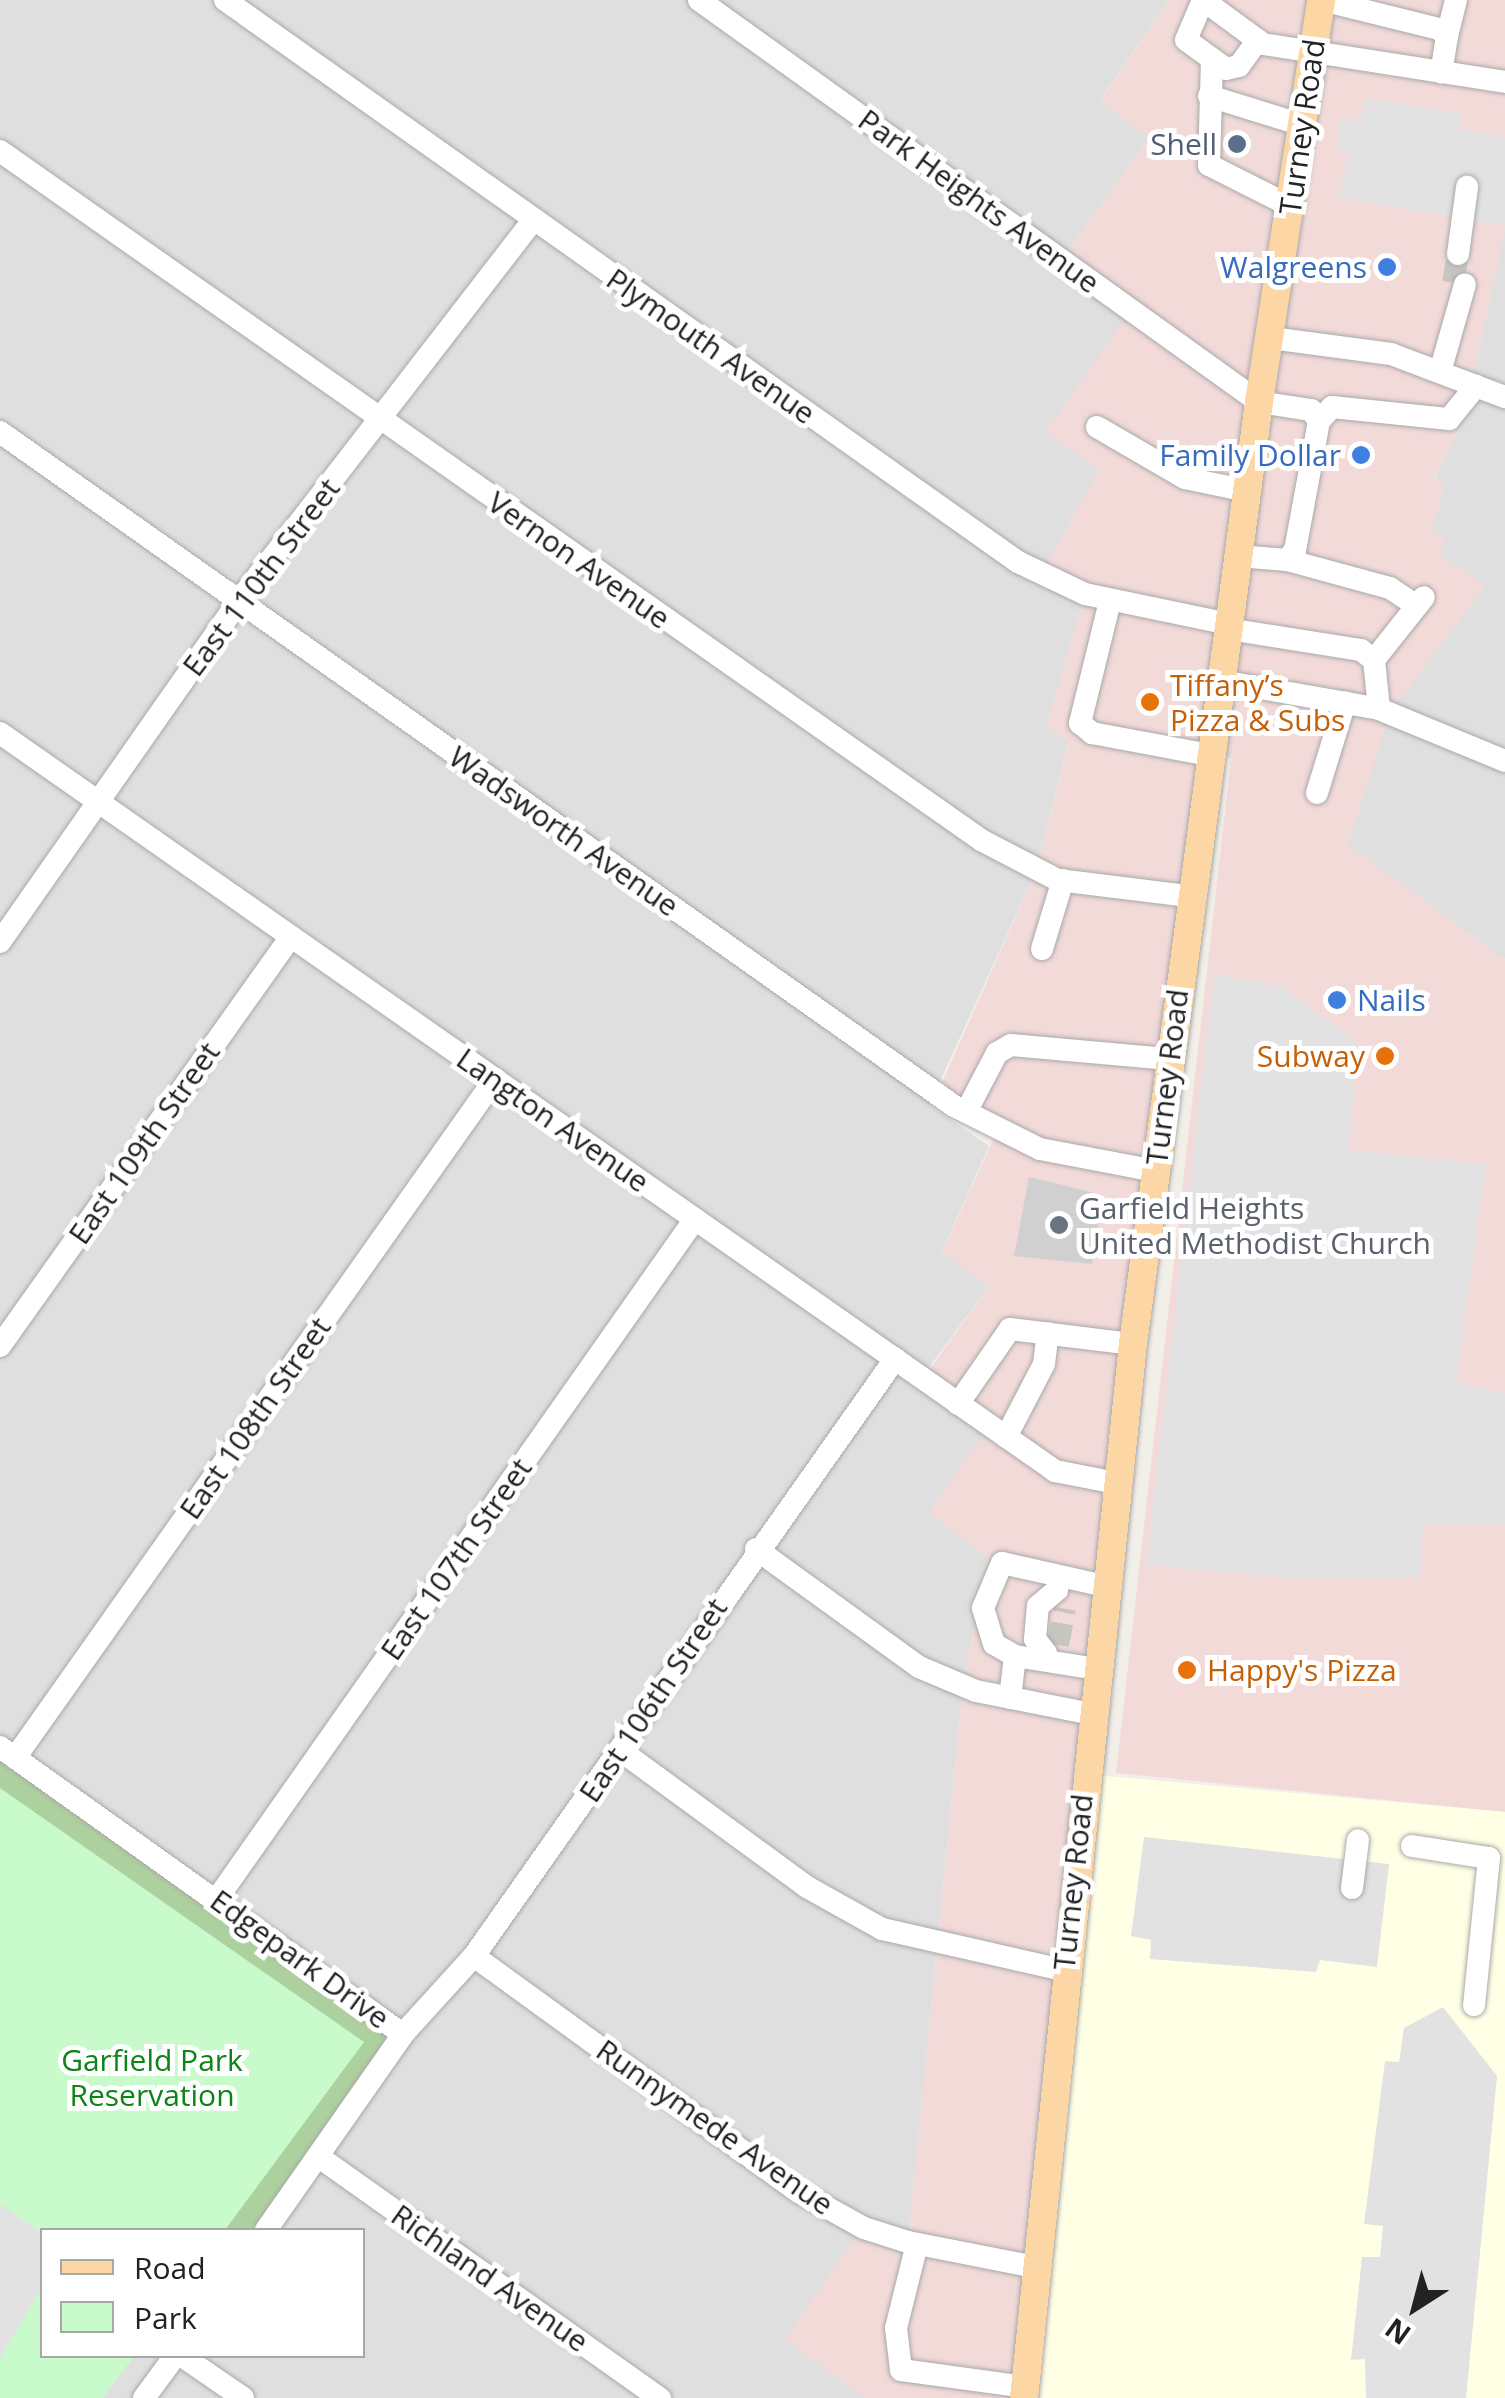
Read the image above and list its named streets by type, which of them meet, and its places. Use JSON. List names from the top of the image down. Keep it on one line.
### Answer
{"streets":{"main road":["Turney Road"],"street":["Park Heights Avenue","Plymouth Avenue","Vernon Avenue","East 110th Street","Wadsworth Avenue","Langton Avenue","East 109th Street","East 108th Street","East 107th Street","East 106th Street","Edgepark Drive","Runnymede Avenue","Richland Avenue"]},"crossings":[["Turney Road","Park Heights Avenue"],["Turney Road","Plymouth Avenue"],["Turney Road","Vernon Avenue"],["Turney Road","Wadsworth Avenue"],["Turney Road","Langton Avenue"],["Turney Road","Runnymede Avenue"],["Plymouth Avenue","East 110th Street"],["Vernon Avenue","East 110th Street"],["East 110th Street","Wadsworth Avenue"],["East 110th Street","Langton Avenue"],["Langton Avenue","East 109th Street"],["Langton Avenue","East 108th Street"],["Langton Avenue","East 107th Street"],["Langton Avenue","East 106th Street"],["East 108th Street","Edgepark Drive"],["East 107th Street","Edgepark Drive"],["East 106th Street","Edgepark Drive"],["East 106th Street","Runnymede Avenue"],["Edgepark Drive","Richland Avenue"]],"parks":["Garfield Park Reservation"],"places":["Shell","Walgreens","Family Dollar","Tiffany’s Pizza & Subs","Nails","Subway","Garfield Heights United Methodist Church","Happy's Pizza"],"legend":["Road","Park"],"north":"bottom left"}
